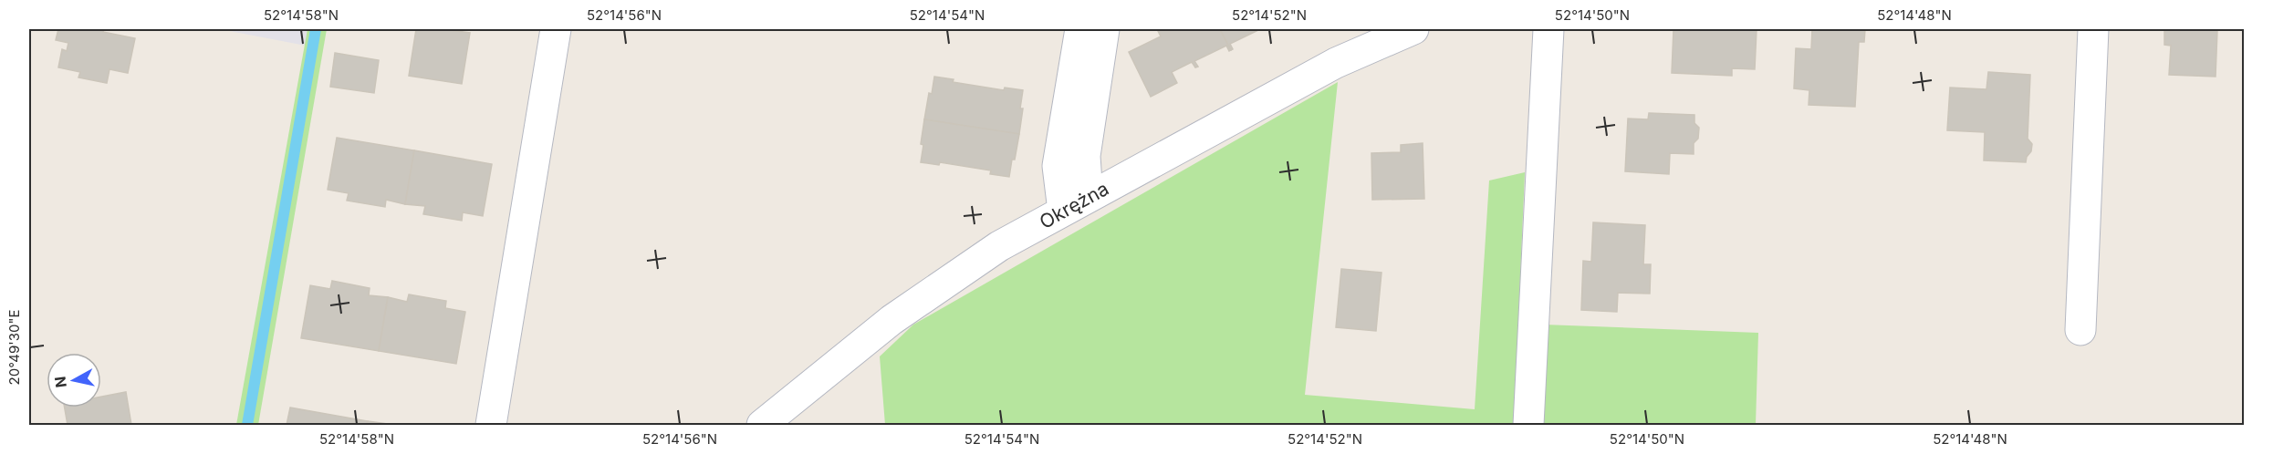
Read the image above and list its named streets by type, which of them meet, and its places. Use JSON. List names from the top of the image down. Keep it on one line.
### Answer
{"streets":{"street":["Okrężna"]},"north":"left","coordinates":["52°14'58\"N","52°14'56\"N","52°14'54\"N","52°14'52\"N","52°14'50\"N","52°14'48\"N","20°49'30\"E"]}
